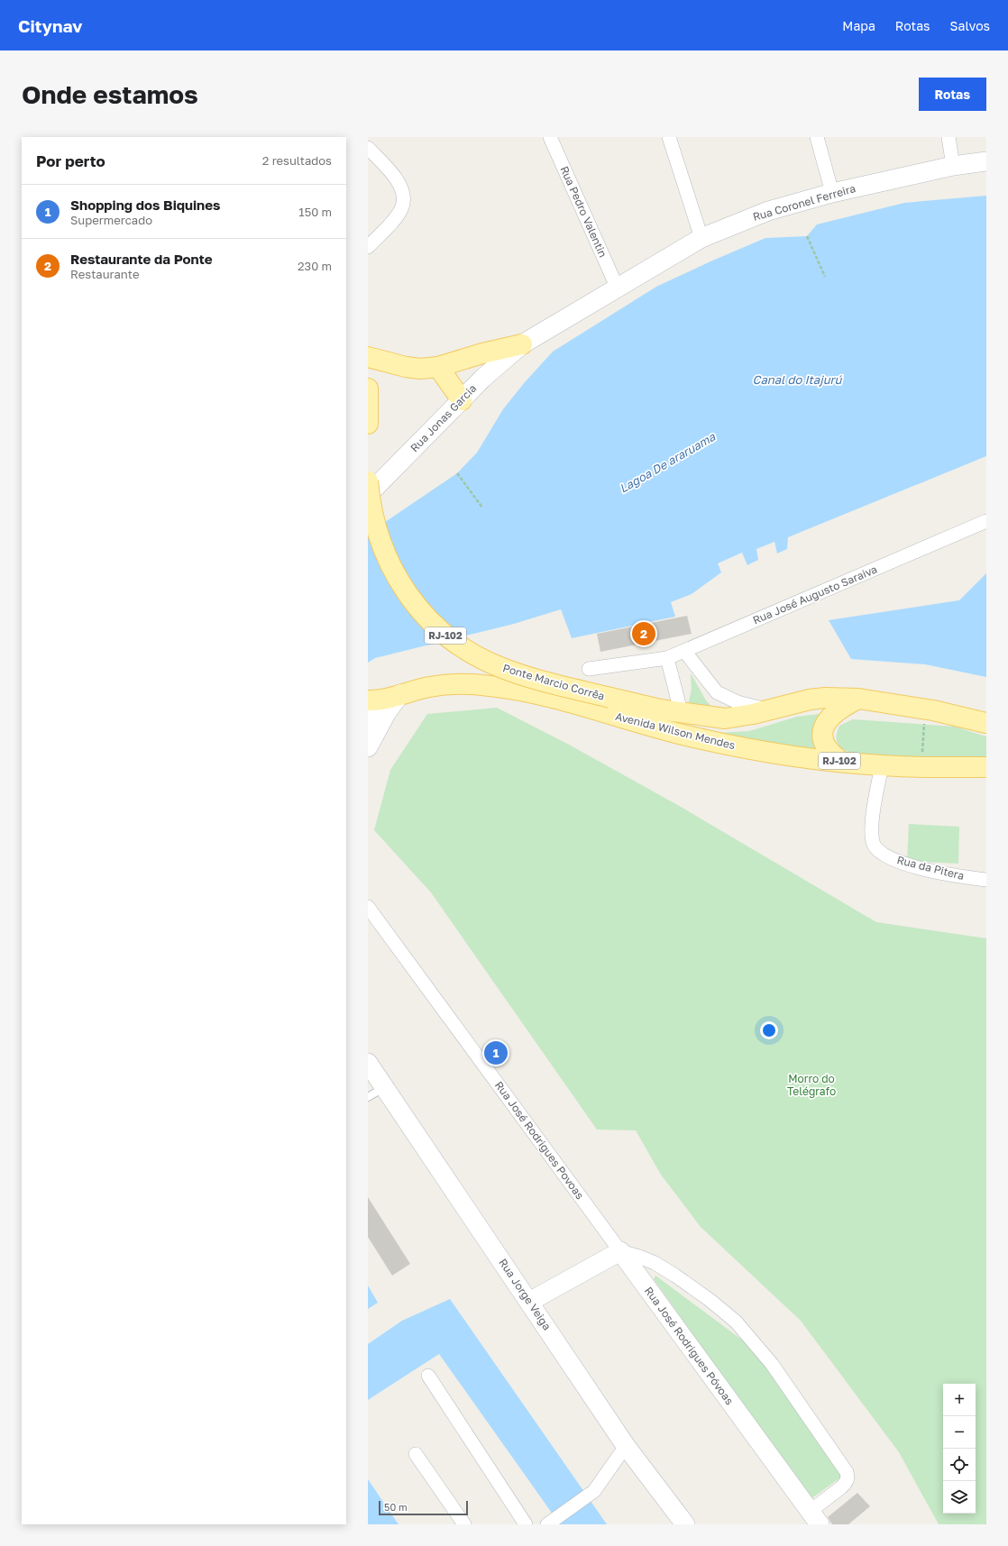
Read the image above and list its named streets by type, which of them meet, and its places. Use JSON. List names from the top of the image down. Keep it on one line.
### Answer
{"streets":{"main road":["Rua Coronel Ferreira","Rua Jonas Garcia","RJ-102","Ponte Marcio Corrêa","Avenida Wilson Mendes","Rua Jorge Veiga","Rua José Rodrigues Póvoas"],"street":["Rua Pedro Valentin","Rua José Augusto Saraiva","Rua da Pitera","Rua José Rodrigues Povoas"]},"crossings":[["Rua Coronel Ferreira","Rua Pedro Valentin"],["Rua Coronel Ferreira","Rua Jonas Garcia"],["Ponte Marcio Corrêa","Avenida Wilson Mendes"],["Avenida Wilson Mendes","Rua da Pitera"],["Rua José Rodrigues Povoas","Rua José Rodrigues Póvoas"]],"water":["Canal do Itajurú","Lagoa De araruama"],"parks":["Morro do Telégrafo"],"scale_bar":"50 m","page":{"header":"Citynav","nav":["Mapa","Rotas","Salvos"],"buttons":"Rotas","title":"Onde estamos","heading":["Por perto","2 resultados"],"list":[{"mark":"1","name":"Shopping dos Biquines","note":"Supermercado","value":"150 m"},{"mark":"2","name":"Restaurante da Ponte","note":"Restaurante","value":"230 m"}],"pins":["2","1"],"map_buttons":["+","−"],"scale":"50 m"}}
